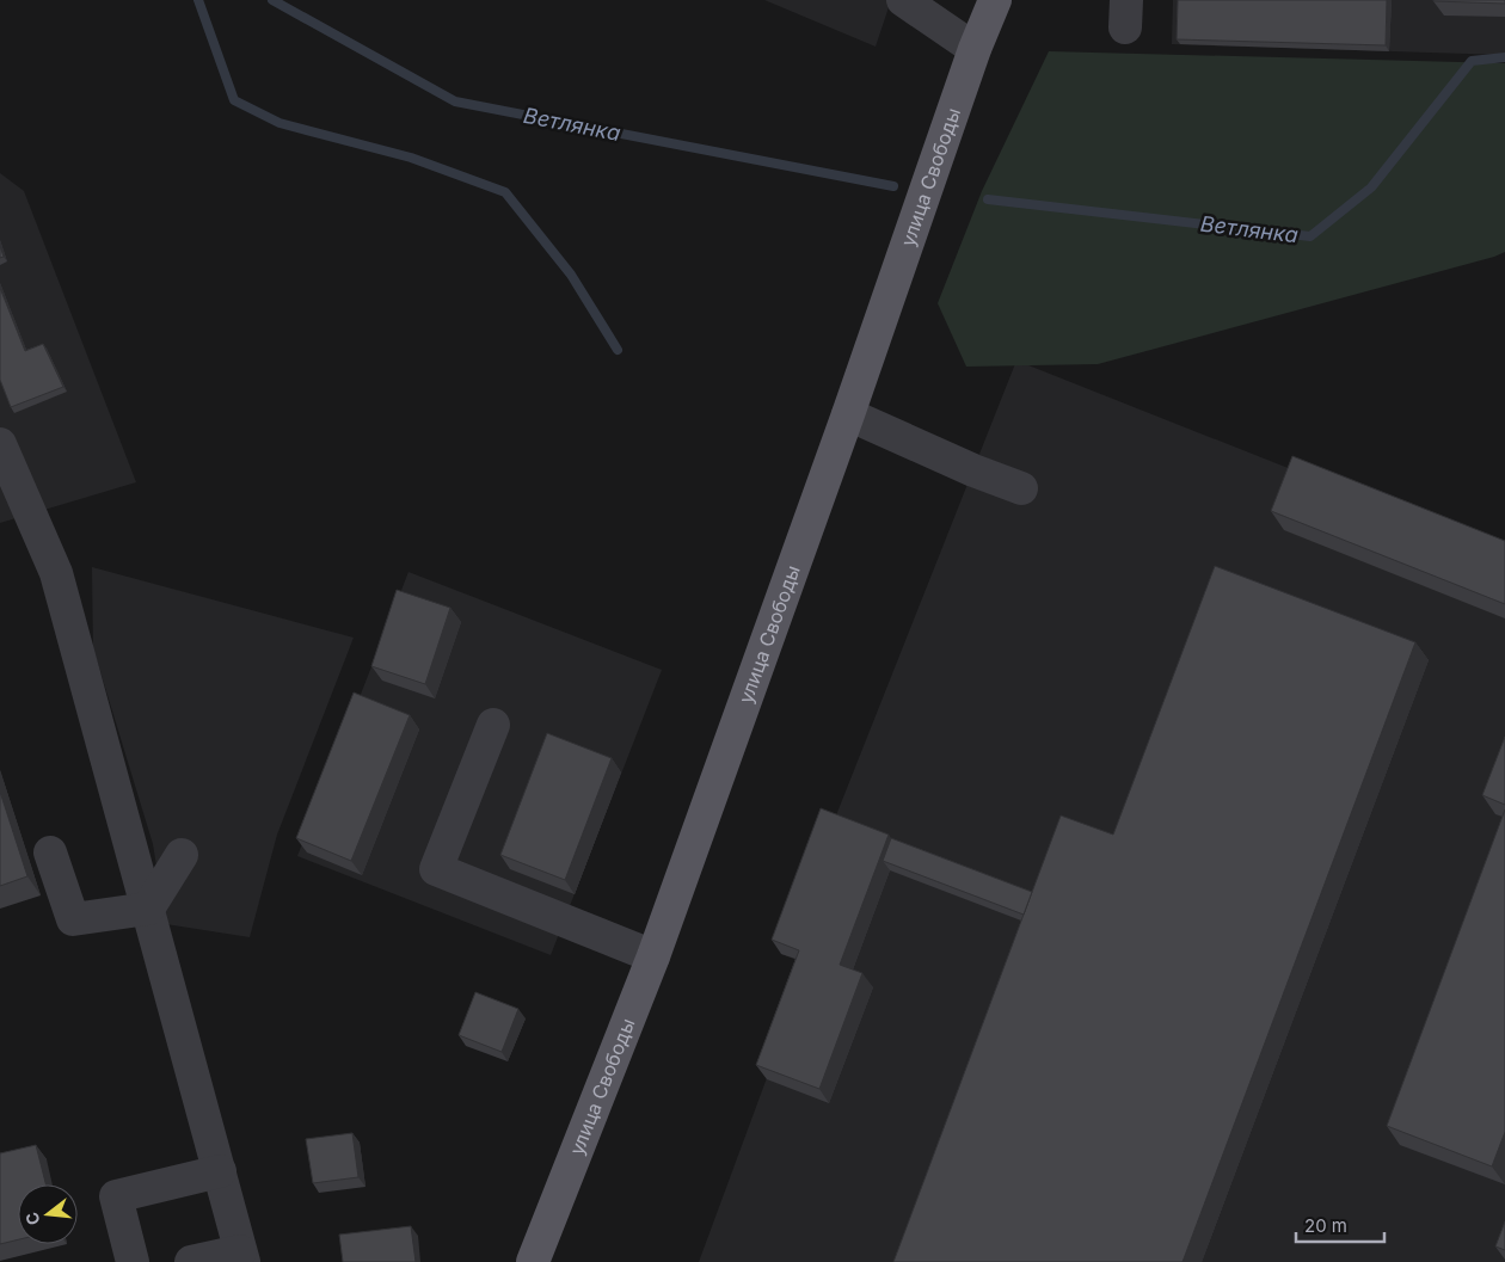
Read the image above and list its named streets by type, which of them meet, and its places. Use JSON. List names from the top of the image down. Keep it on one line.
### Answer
{"streets":{"main road":["улица Свободы"]},"water":["Ветлянка"],"scale_bar":"20 m","north":"left"}
